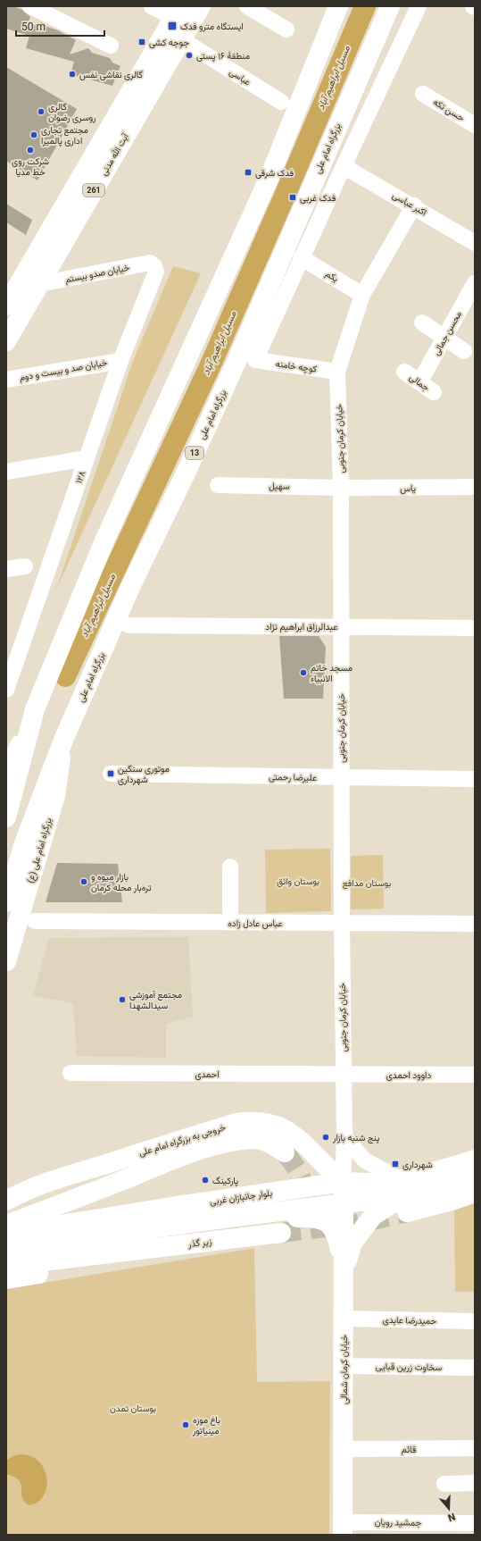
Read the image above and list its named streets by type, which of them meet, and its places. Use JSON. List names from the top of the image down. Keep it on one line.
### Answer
{"streets":{"main road":["بزرگراه امام علی","آیت الله مدنی","261","خیابان کرمان جنوبی","13","بزرگراه امام علی (ع)","خروجی به بزرگراه امام علی","بلوار جانبازان غربی","زیر گذر","خیابان کرمان شمالی"],"street":["عباسی","حسن تکه","اکبر عباسی","خیابان صدو بیستم","یکم","محسن جمالی","کوچه خامنه","خیابان صد و بیست و دوم","جمالی","۱۲۸","سهیل","یاس","عبدالرزاق ابراهیم نژاد","علیرضا رحمتی","عباس عادل زاده","احمدی","داوود احمدی","حمیدرضا عابدی","سخاوت زرین قبایی","قائم","جمشید رویان"]},"crossings":[["عباسی","آیت الله مدنی"],["عباسی","261"],["بزرگراه امام علی","بزرگراه امام علی (ع)"],["آیت الله مدنی","261"],["آیت الله مدنی","خیابان صدو بیستم"],["اکبر عباسی","خیابان کرمان جنوبی"],["خیابان صدو بیستم","۱۲۸"],["یکم","کوچه خامنه"],["یکم","خیابان کرمان جنوبی"],["محسن جمالی","جمالی"],["کوچه خامنه","خیابان کرمان جنوبی"],["خیابان صد و بیست و دوم","۱۲۸"],["خیابان کرمان جنوبی","سهیل"],["خیابان کرمان جنوبی","یاس"],["خیابان کرمان جنوبی","عبدالرزاق ابراهیم نژاد"],["خیابان کرمان جنوبی","علیرضا رحمتی"],["خیابان کرمان جنوبی","عباس عادل زاده"],["خیابان کرمان جنوبی","احمدی"],["خیابان کرمان جنوبی","داوود احمدی"],["خیابان کرمان جنوبی","خروجی به بزرگراه امام علی"],["خیابان کرمان جنوبی","بلوار جانبازان غربی"],["خیابان کرمان جنوبی","خیابان کرمان شمالی"],["سهیل","یاس"],["احمدی","داوود احمدی"],["خروجی به بزرگراه امام علی","بلوار جانبازان غربی"],["بلوار جانبازان غربی","خیابان کرمان شمالی"],["حمیدرضا عابدی","خیابان کرمان شمالی"],["سخاوت زرین قبایی","خیابان کرمان شمالی"],["خیابان کرمان شمالی","قائم"],["خیابان کرمان شمالی","جمشید رویان"]],"water":["مسیل ابراهیم آباد"],"parks":["بوستان واثق","بوستان مدافع","بوستان تمدن"],"places":{"transit":["ایستگاه مترو فدک","جوجه کشی","فدک شرقی","فدک غربی","موتوری سنگین شهرداری","شهرداری"],"other":["منطقهٔ ۱۶ پستی","گالری نقاشی نفس","گالری روسری رضوان","مجتمع تجاری اداری پالمیرا","شرکت روی خط مدیا","مسجد خاتم الانبیاء","بازار میوه و تره‌بار محله کرمان","مجتمع آموزشی سیدالشهدا","پنج شنبه بازار","پارکینگ","باغ موزه مینیاتور"]},"scale_bar":"50 m","north":"bottom"}
